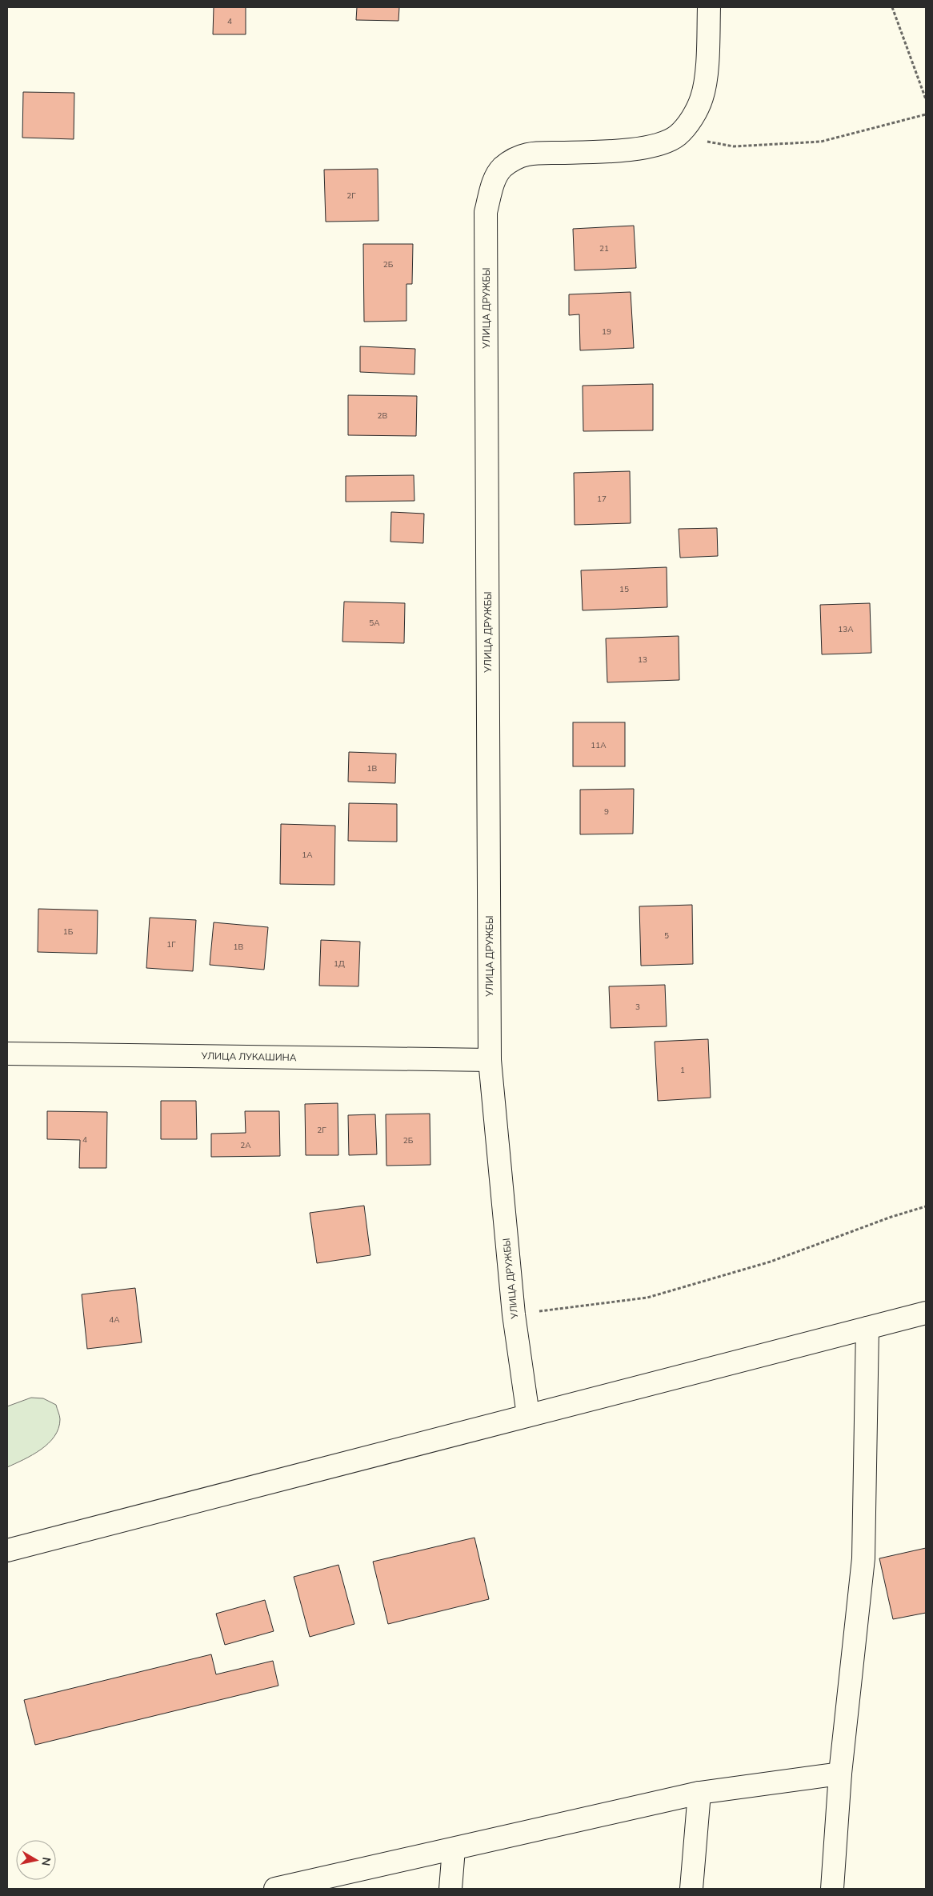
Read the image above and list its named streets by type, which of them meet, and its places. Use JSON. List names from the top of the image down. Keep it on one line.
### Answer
{"streets":{"street":["УЛИЦА ДРУЖБЫ","УЛИЦА ЛУКАШИНА"]},"crossings":[["УЛИЦА ДРУЖБЫ","УЛИЦА ЛУКАШИНА"]],"house_numbers":["4","2Г","21","2Б","19","2В","17","15","5А","13А","13","11А","1В","9","1А","1Б","5","1Г","1В","1Д","3","1","2Г","4","2Б","2А","4А"],"north":"right"}
